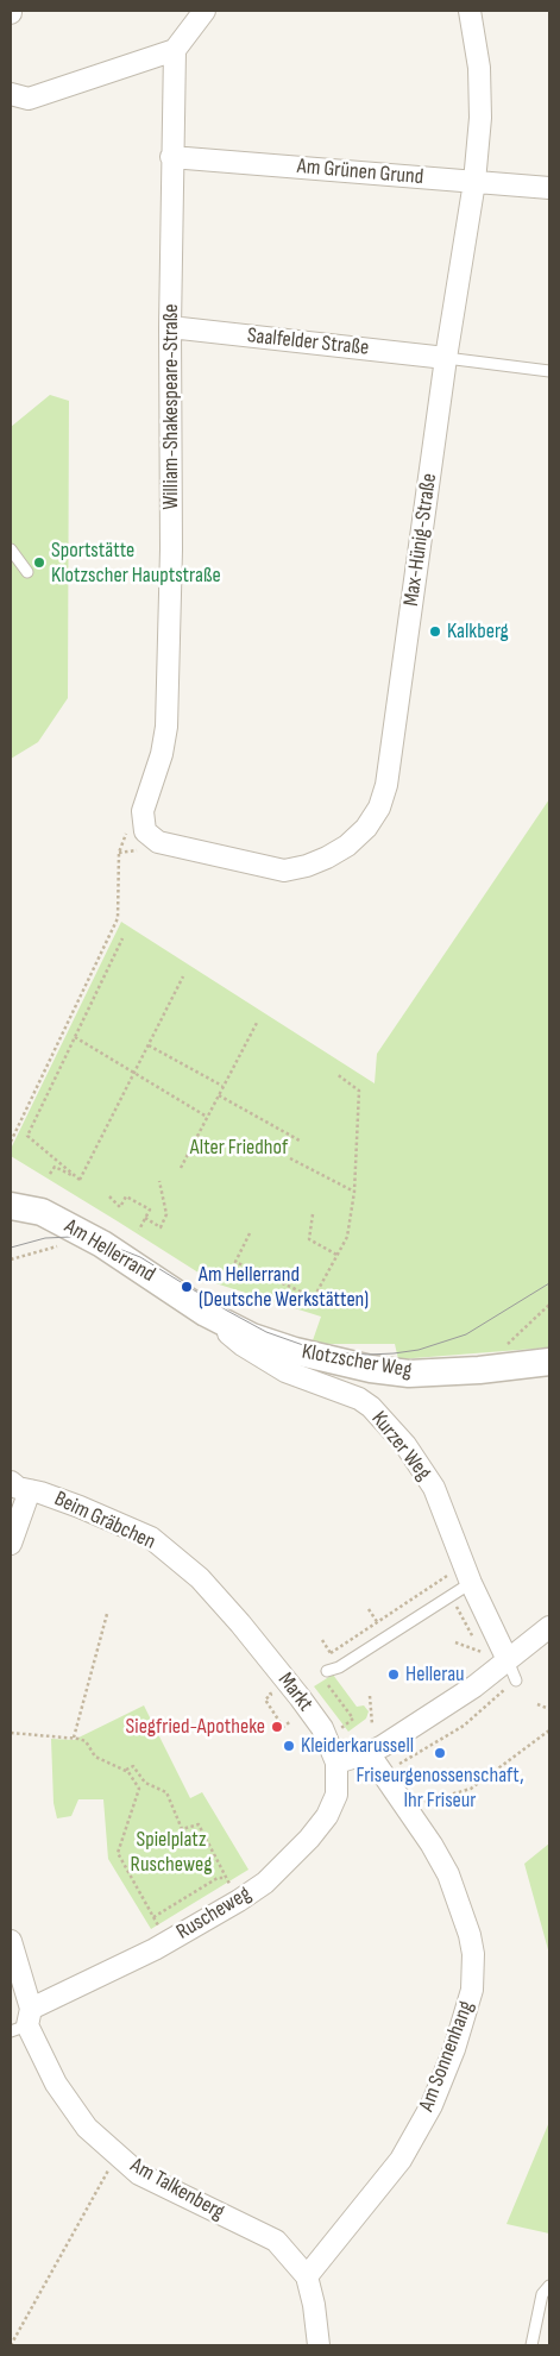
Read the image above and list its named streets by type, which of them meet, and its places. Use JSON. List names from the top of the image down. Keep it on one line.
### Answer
{"streets":{"street":["Am Grünen Grund","Saalfelder Straße","William-Shakespeare-Straße","Max-Hünig-Straße","Am Hellerrand","Klotzscher Weg","Kurzer Weg","Beim Gräbchen","Markt","Ruscheweg","Am Sonnenhang","Am Talkenberg"]},"crossings":[["Am Grünen Grund","William-Shakespeare-Straße"],["Am Grünen Grund","Max-Hünig-Straße"],["Saalfelder Straße","William-Shakespeare-Straße"],["Saalfelder Straße","Max-Hünig-Straße"],["William-Shakespeare-Straße","Max-Hünig-Straße"],["Am Hellerrand","Klotzscher Weg"],["Am Hellerrand","Kurzer Weg"],["Klotzscher Weg","Kurzer Weg"],["Beim Gräbchen","Markt"],["Markt","Ruscheweg"],["Ruscheweg","Am Talkenberg"],["Am Sonnenhang","Am Talkenberg"]],"parks":["Alter Friedhof","Spielplatz Ruscheweg"],"places":["Sportstätte Klotzscher Hauptstraße","Kalkberg","Am Hellerrand (Deutsche Werkstätten)","Hellerau","Siegfried-Apotheke","Kleiderkarussell","Friseurgenossenschaft, Ihr Friseur"]}
